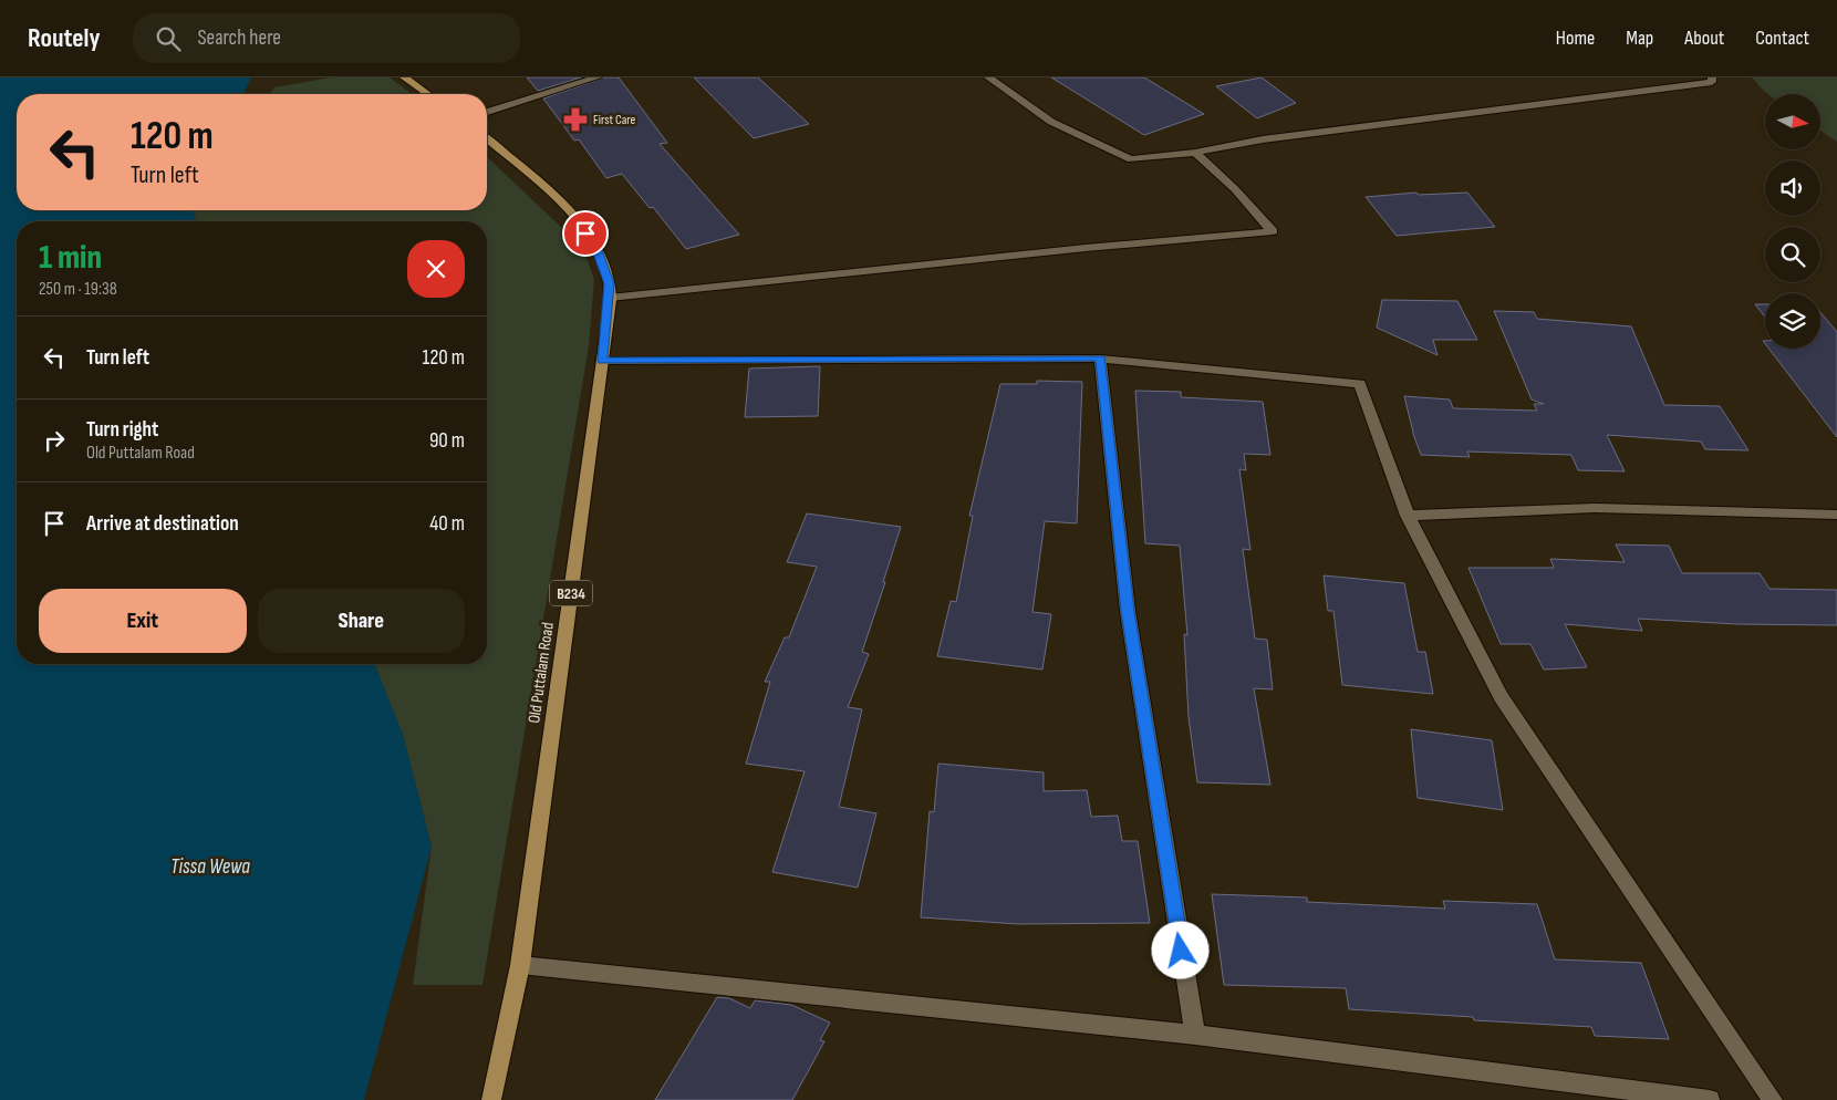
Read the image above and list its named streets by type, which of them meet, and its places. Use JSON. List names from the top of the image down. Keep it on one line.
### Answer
{"streets":{"main road":["B234","Old Puttalam Road"]},"water":["Tissa Wewa"],"places":{"pharmacy":["First Care"]},"north":"right","page":{"header":"Routely","search":"Search here","nav":["Home","Map","About","Contact"],"turn":["120 m","Turn left"],"heading":["1 min","250 m · 19:38"],"list":[{"name":"Turn left","value":"120 m"},{"name":"Turn right","note":"Old Puttalam Road","value":"90 m"},{"name":"Arrive at destination","value":"40 m"}],"buttons":["Exit","Share"]}}
